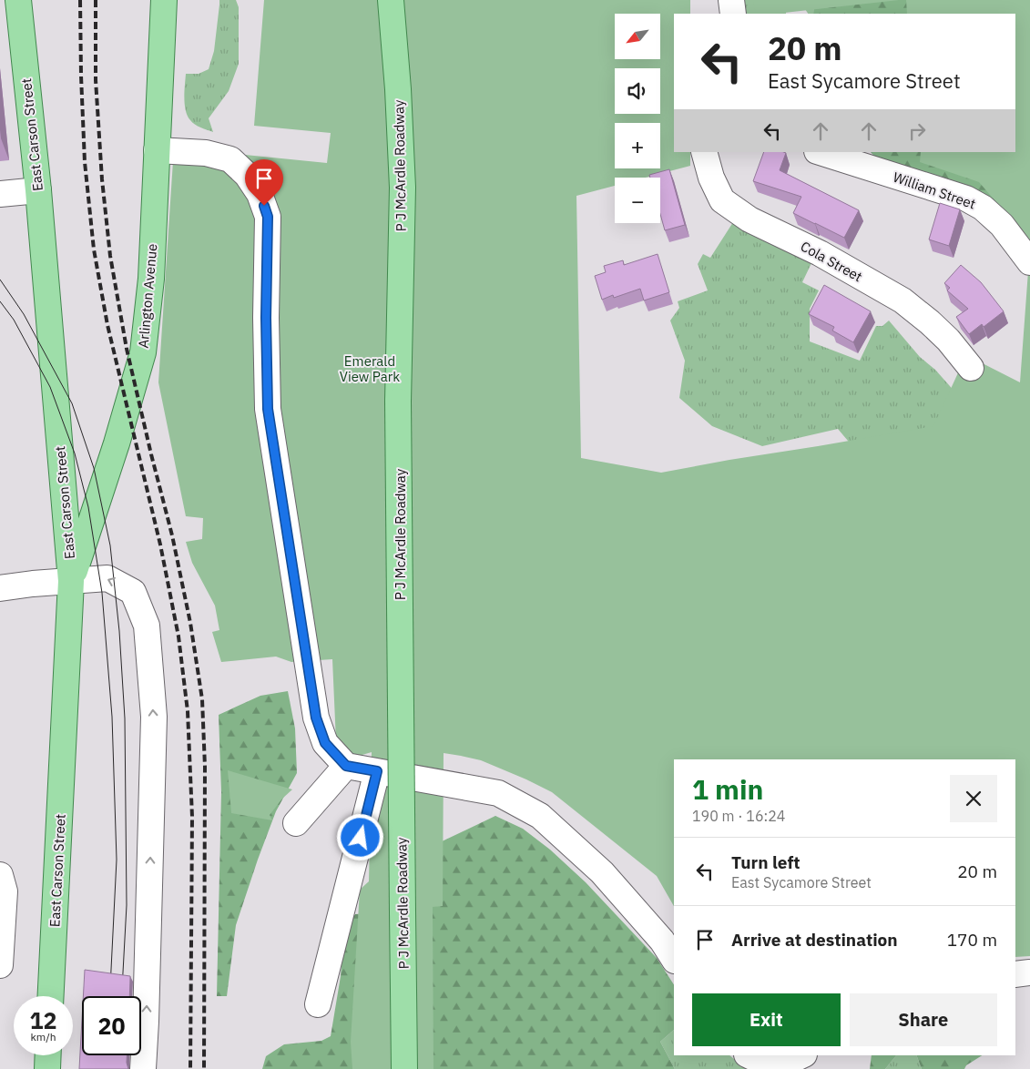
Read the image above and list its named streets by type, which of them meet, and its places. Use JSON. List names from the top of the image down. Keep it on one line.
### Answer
{"streets":{"main road":["East Carson Street","P J McArdle Roadway","Arlington Avenue"],"street":["William Street","Cola Street"]},"crossings":[["East Carson Street","Arlington Avenue"]],"parks":["Emerald View Park"],"north":"bottom left","page":{"map_buttons":["+","−"],"turn":["20 m","East Sycamore Street"],"heading":["1 min","190 m · 16:24"],"list":[{"name":"Turn left","note":"East Sycamore Street","value":"20 m"},{"name":"Arrive at destination","value":"170 m"}],"buttons":["Exit","Share"],"speed":"12 km/h","limit":"20"}}
